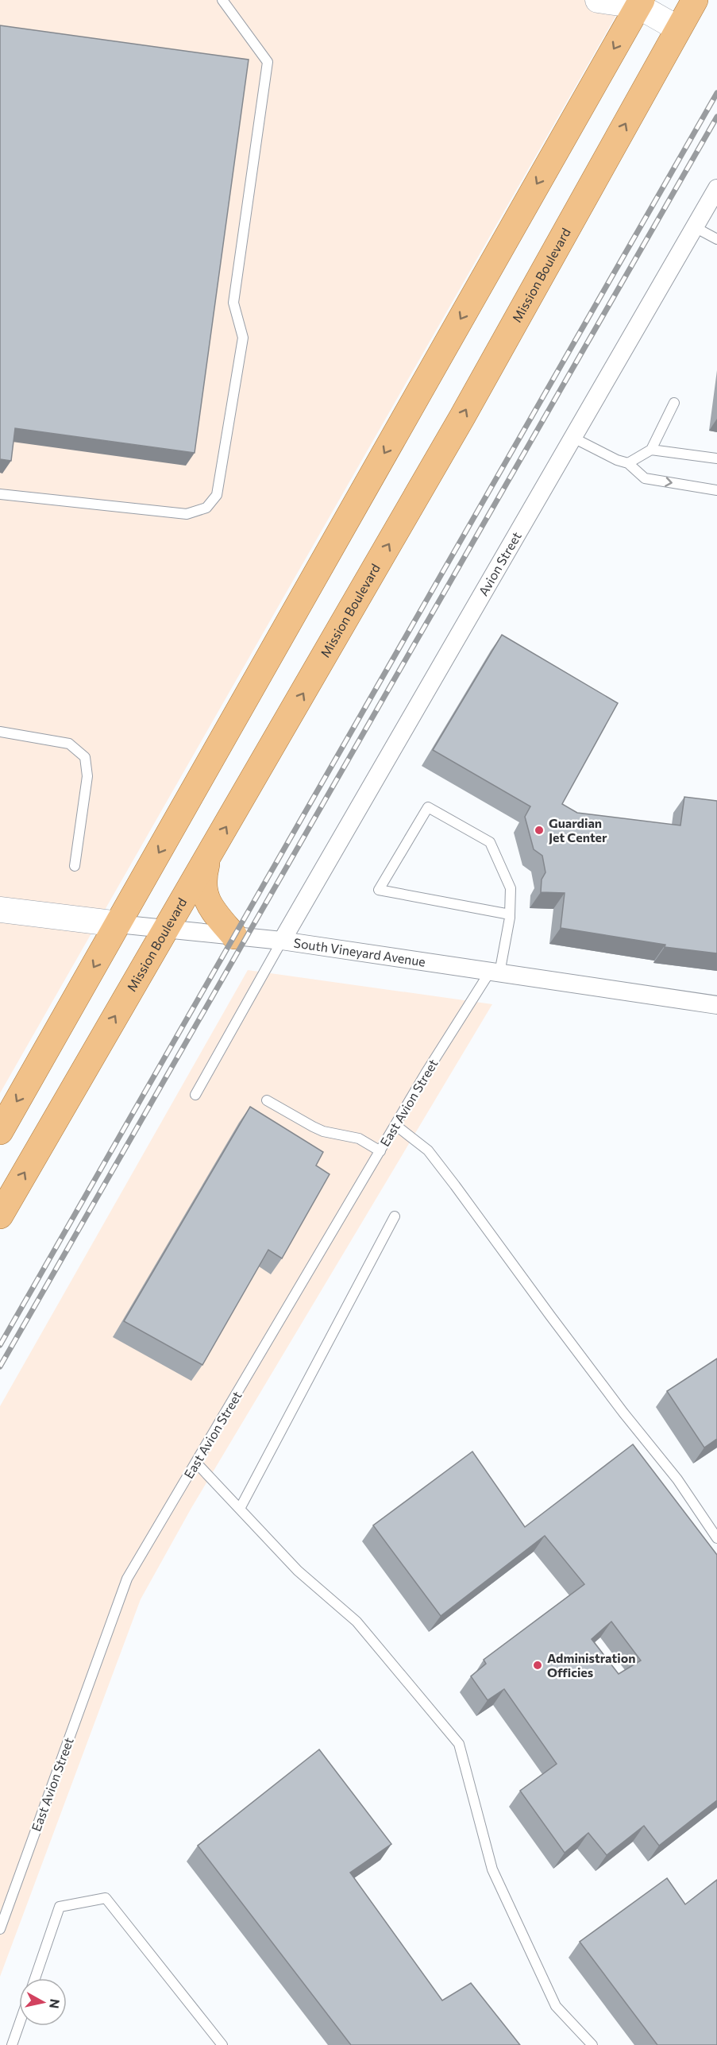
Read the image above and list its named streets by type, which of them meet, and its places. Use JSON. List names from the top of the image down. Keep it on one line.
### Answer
{"streets":{"main road":["Mission Boulevard","South Vineyard Avenue"],"street":["Avion Street"],"lane":["East Avion Street"]},"crossings":[["Mission Boulevard","South Vineyard Avenue"],["Avion Street","South Vineyard Avenue"],["South Vineyard Avenue","East Avion Street"]],"places":["Guardian Jet Center","Administration Officies"],"north":"right"}
